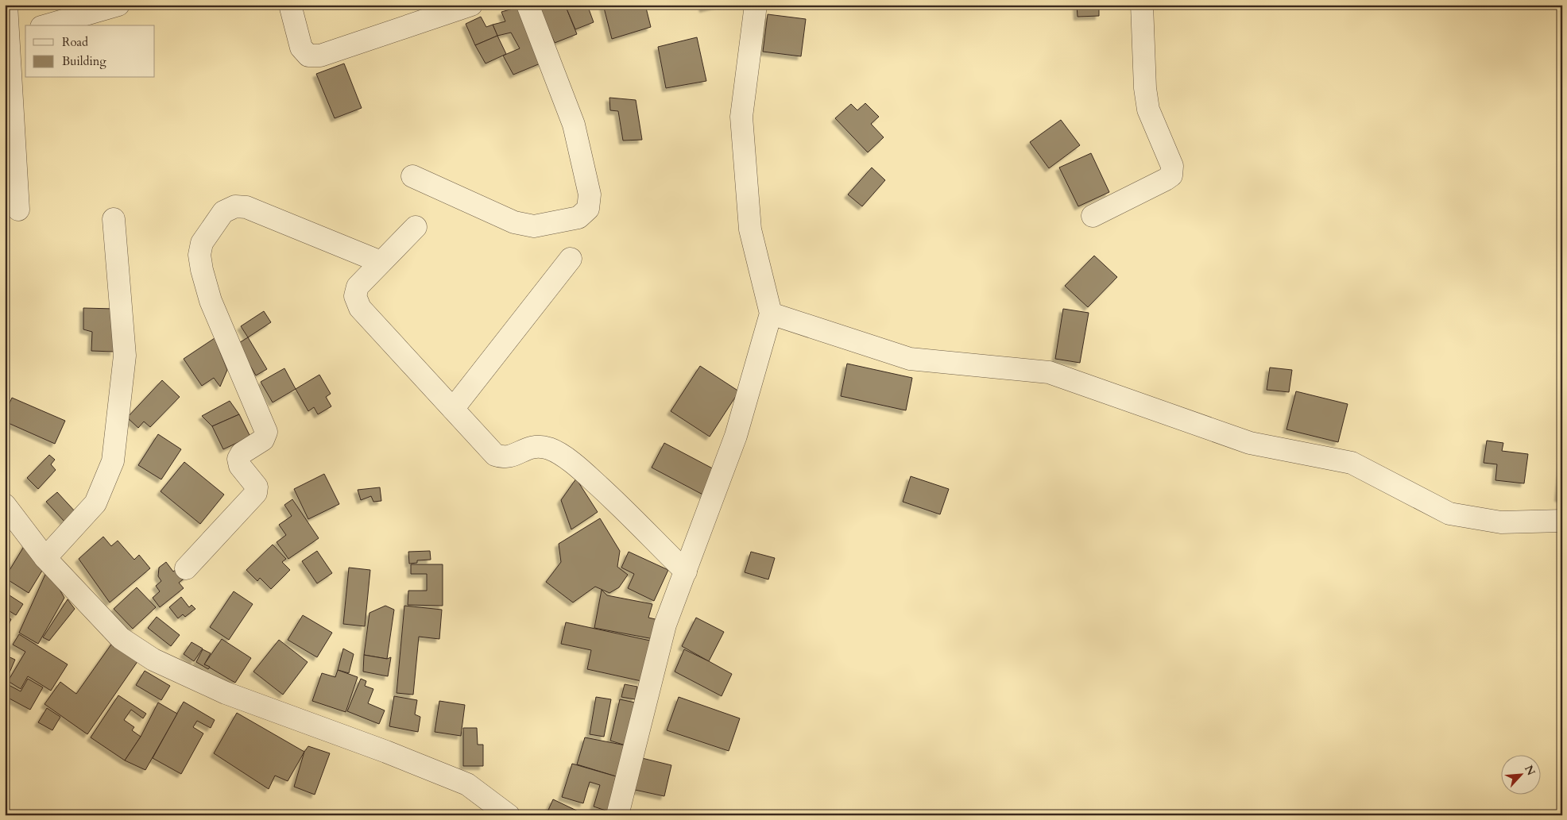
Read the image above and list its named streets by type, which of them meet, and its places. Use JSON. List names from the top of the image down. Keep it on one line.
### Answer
{"legend":["Road","Building"],"north":"top right"}
